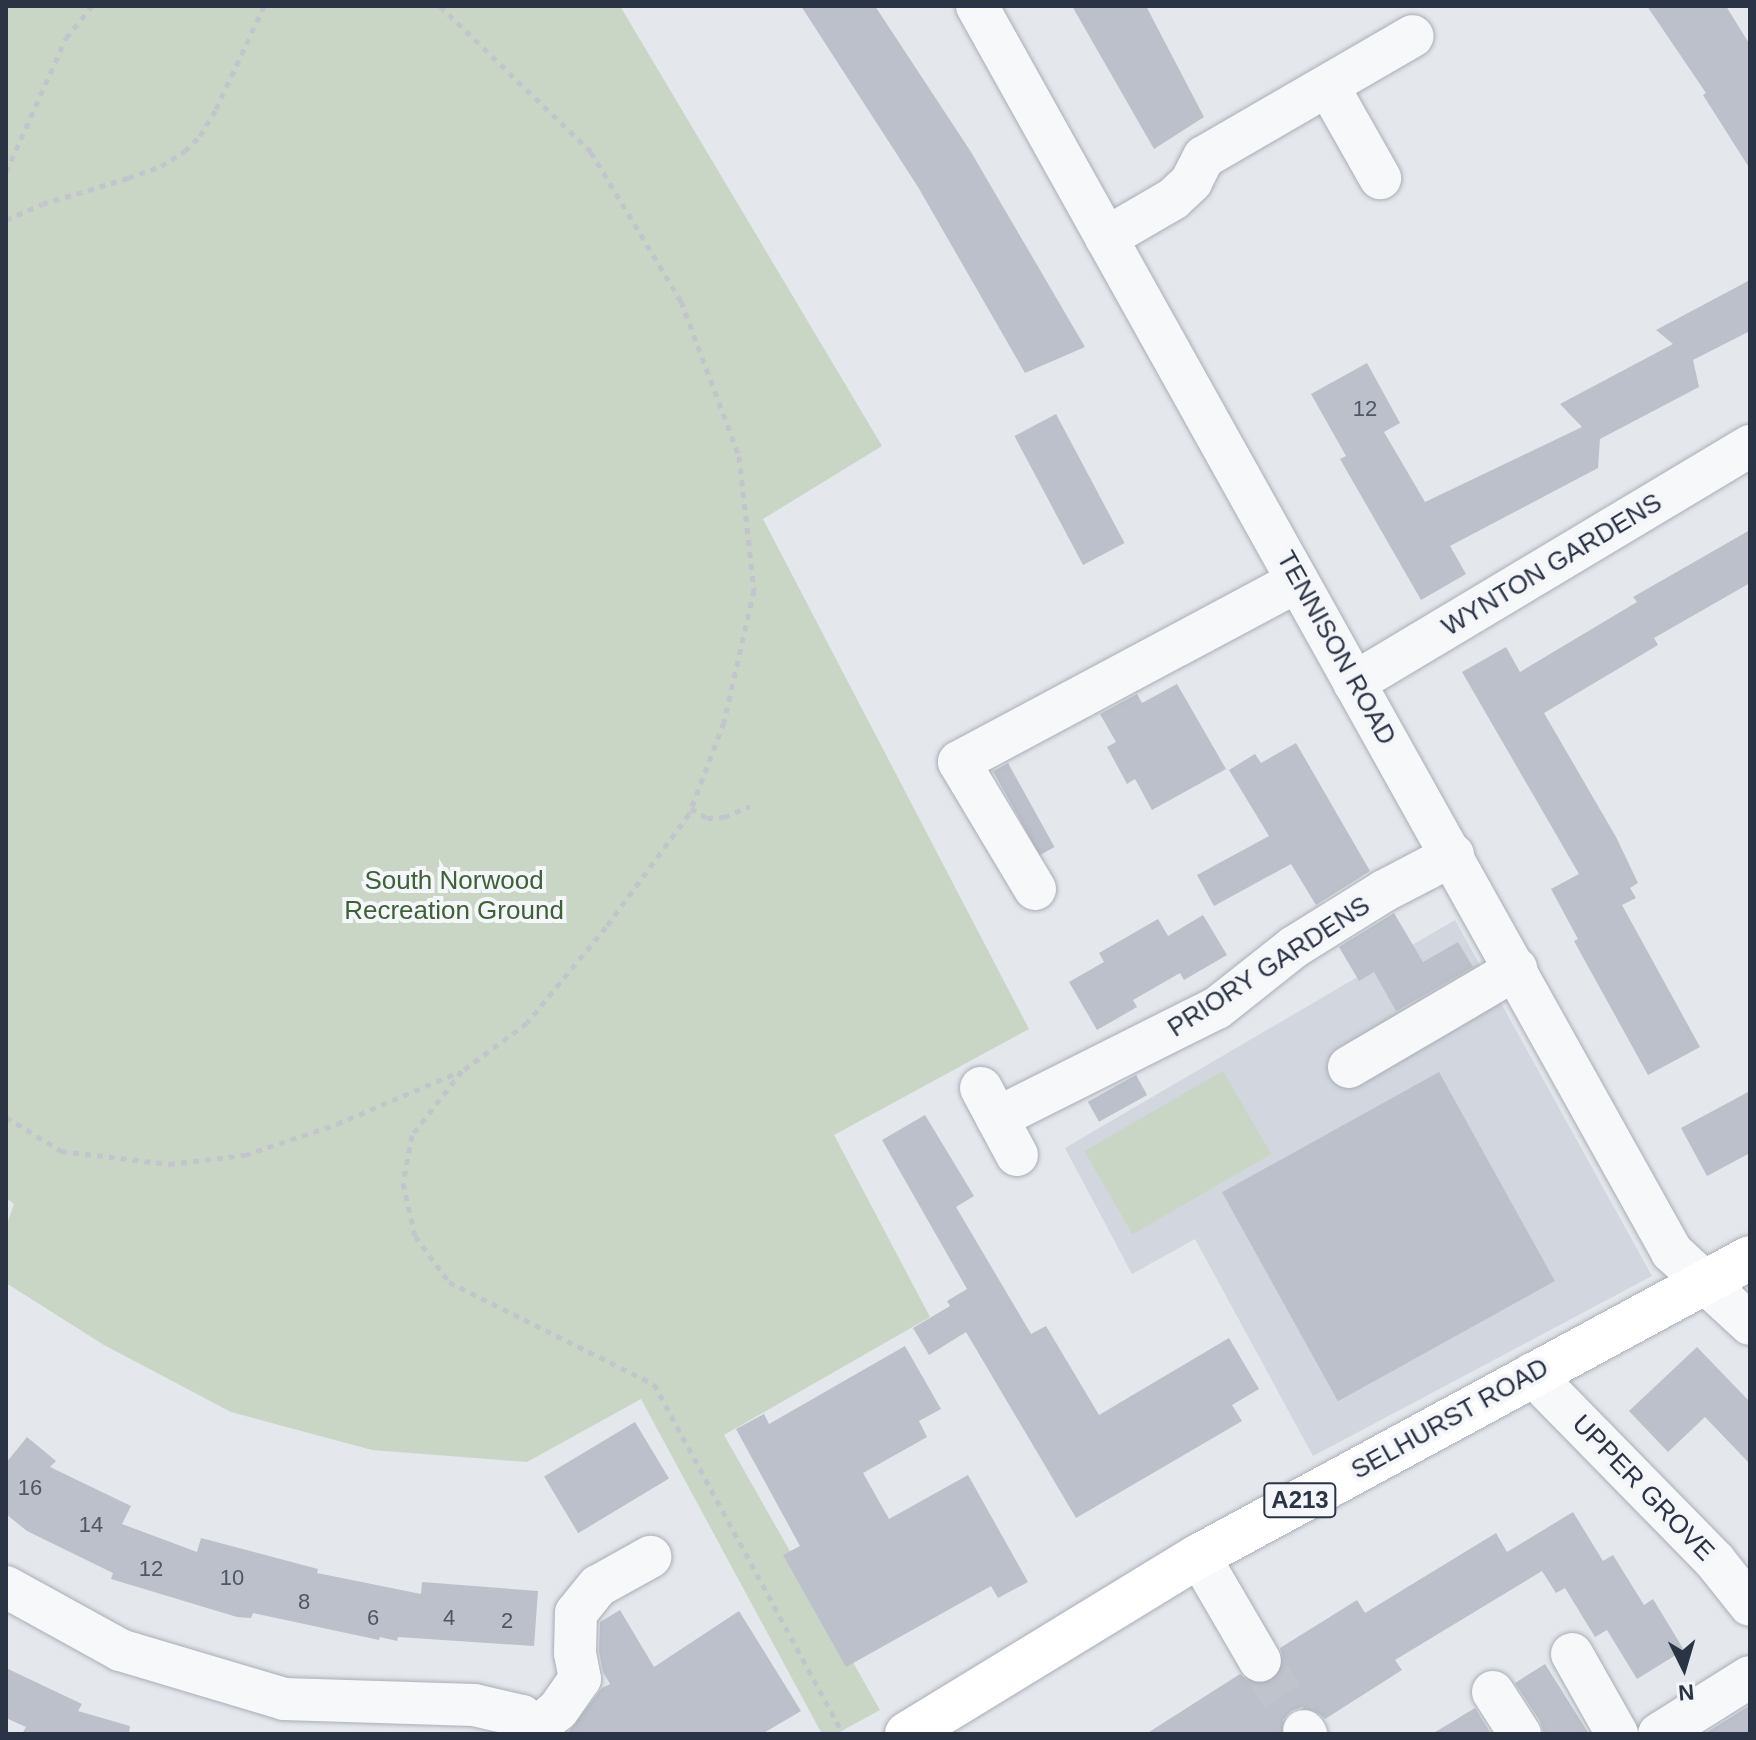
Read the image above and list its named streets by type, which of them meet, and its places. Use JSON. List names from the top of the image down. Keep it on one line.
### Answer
{"streets":{"main road":["SELHURST ROAD","A213"],"street":["WYNTON GARDENS","TENNISON ROAD","PRIORY GARDENS","UPPER GROVE"]},"crossings":[["WYNTON GARDENS","TENNISON ROAD"],["TENNISON ROAD","PRIORY GARDENS"],["TENNISON ROAD","SELHURST ROAD"],["SELHURST ROAD","UPPER GROVE"]],"parks":["South Norwood Recreation Ground"],"house_numbers":["12","16","14","12","10","8","6","4","2"],"north":"bottom"}
